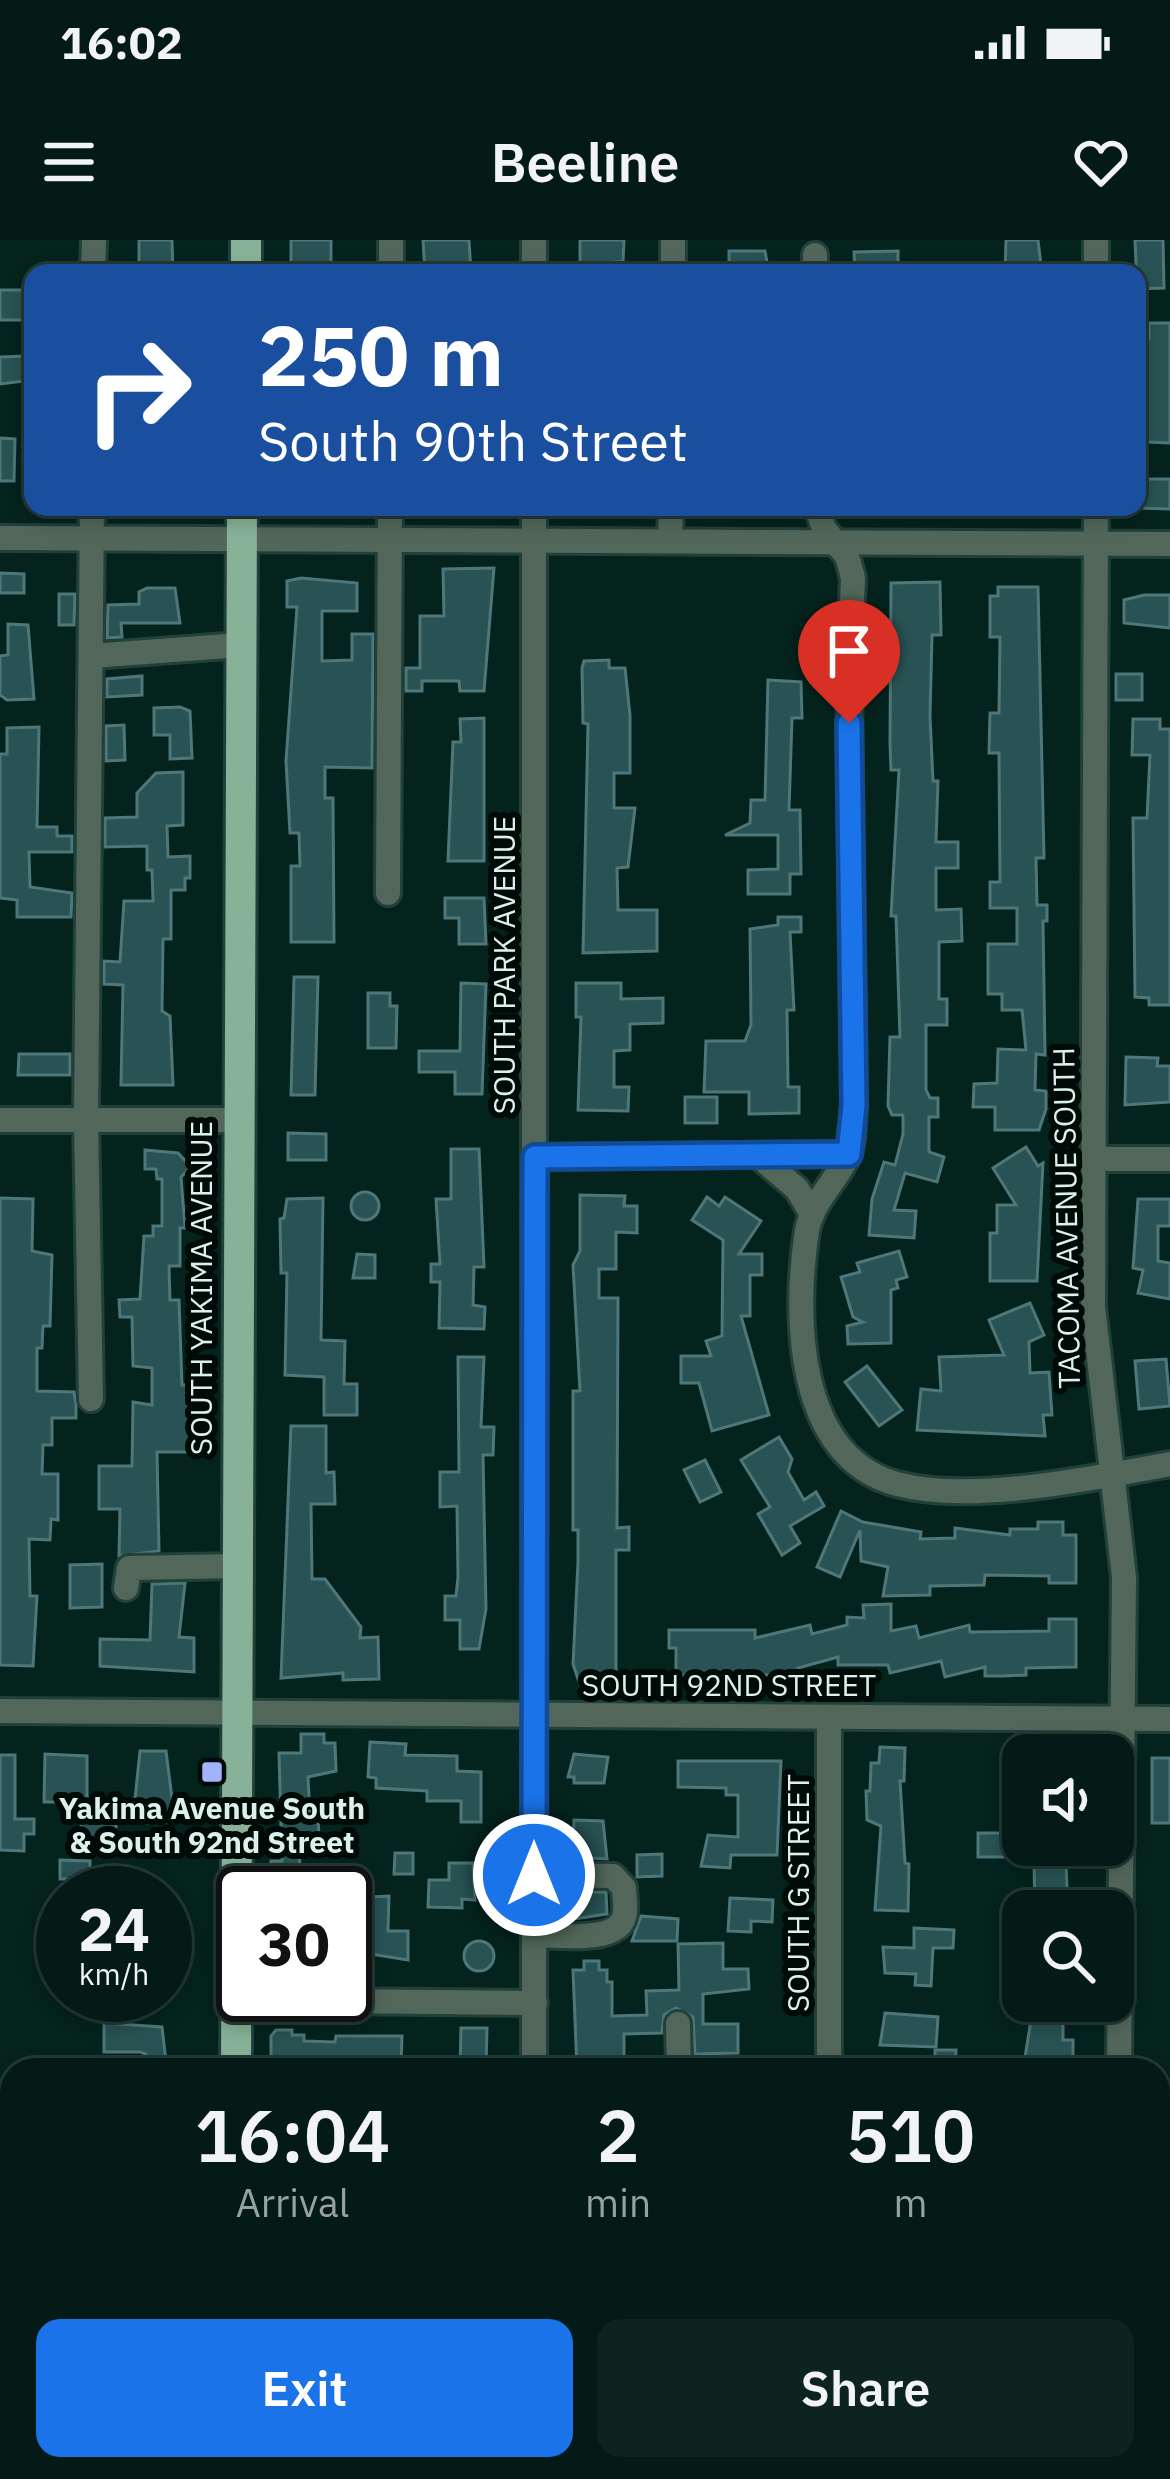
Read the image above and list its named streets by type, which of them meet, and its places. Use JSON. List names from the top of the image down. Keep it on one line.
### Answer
{"streets":{"main road":["SOUTH YAKIMA AVENUE"],"street":["SOUTH PARK AVENUE","TACOMA AVENUE SOUTH","SOUTH 92ND STREET","SOUTH G STREET"]},"crossings":[["SOUTH PARK AVENUE","SOUTH 92ND STREET"],["TACOMA AVENUE SOUTH","SOUTH 92ND STREET"],["SOUTH YAKIMA AVENUE","SOUTH 92ND STREET"],["SOUTH 92ND STREET","SOUTH G STREET"]],"places":{"transit":["Yakima Avenue South & South 92nd Street"]},"page":{"status":"16:02","header":"Beeline","turn":["250 m","South 90th Street"],"speed":"24 km/h","limit":"30","eta":["16:04","Arrival","2","min","510","m"],"buttons":["Exit","Share"]}}
